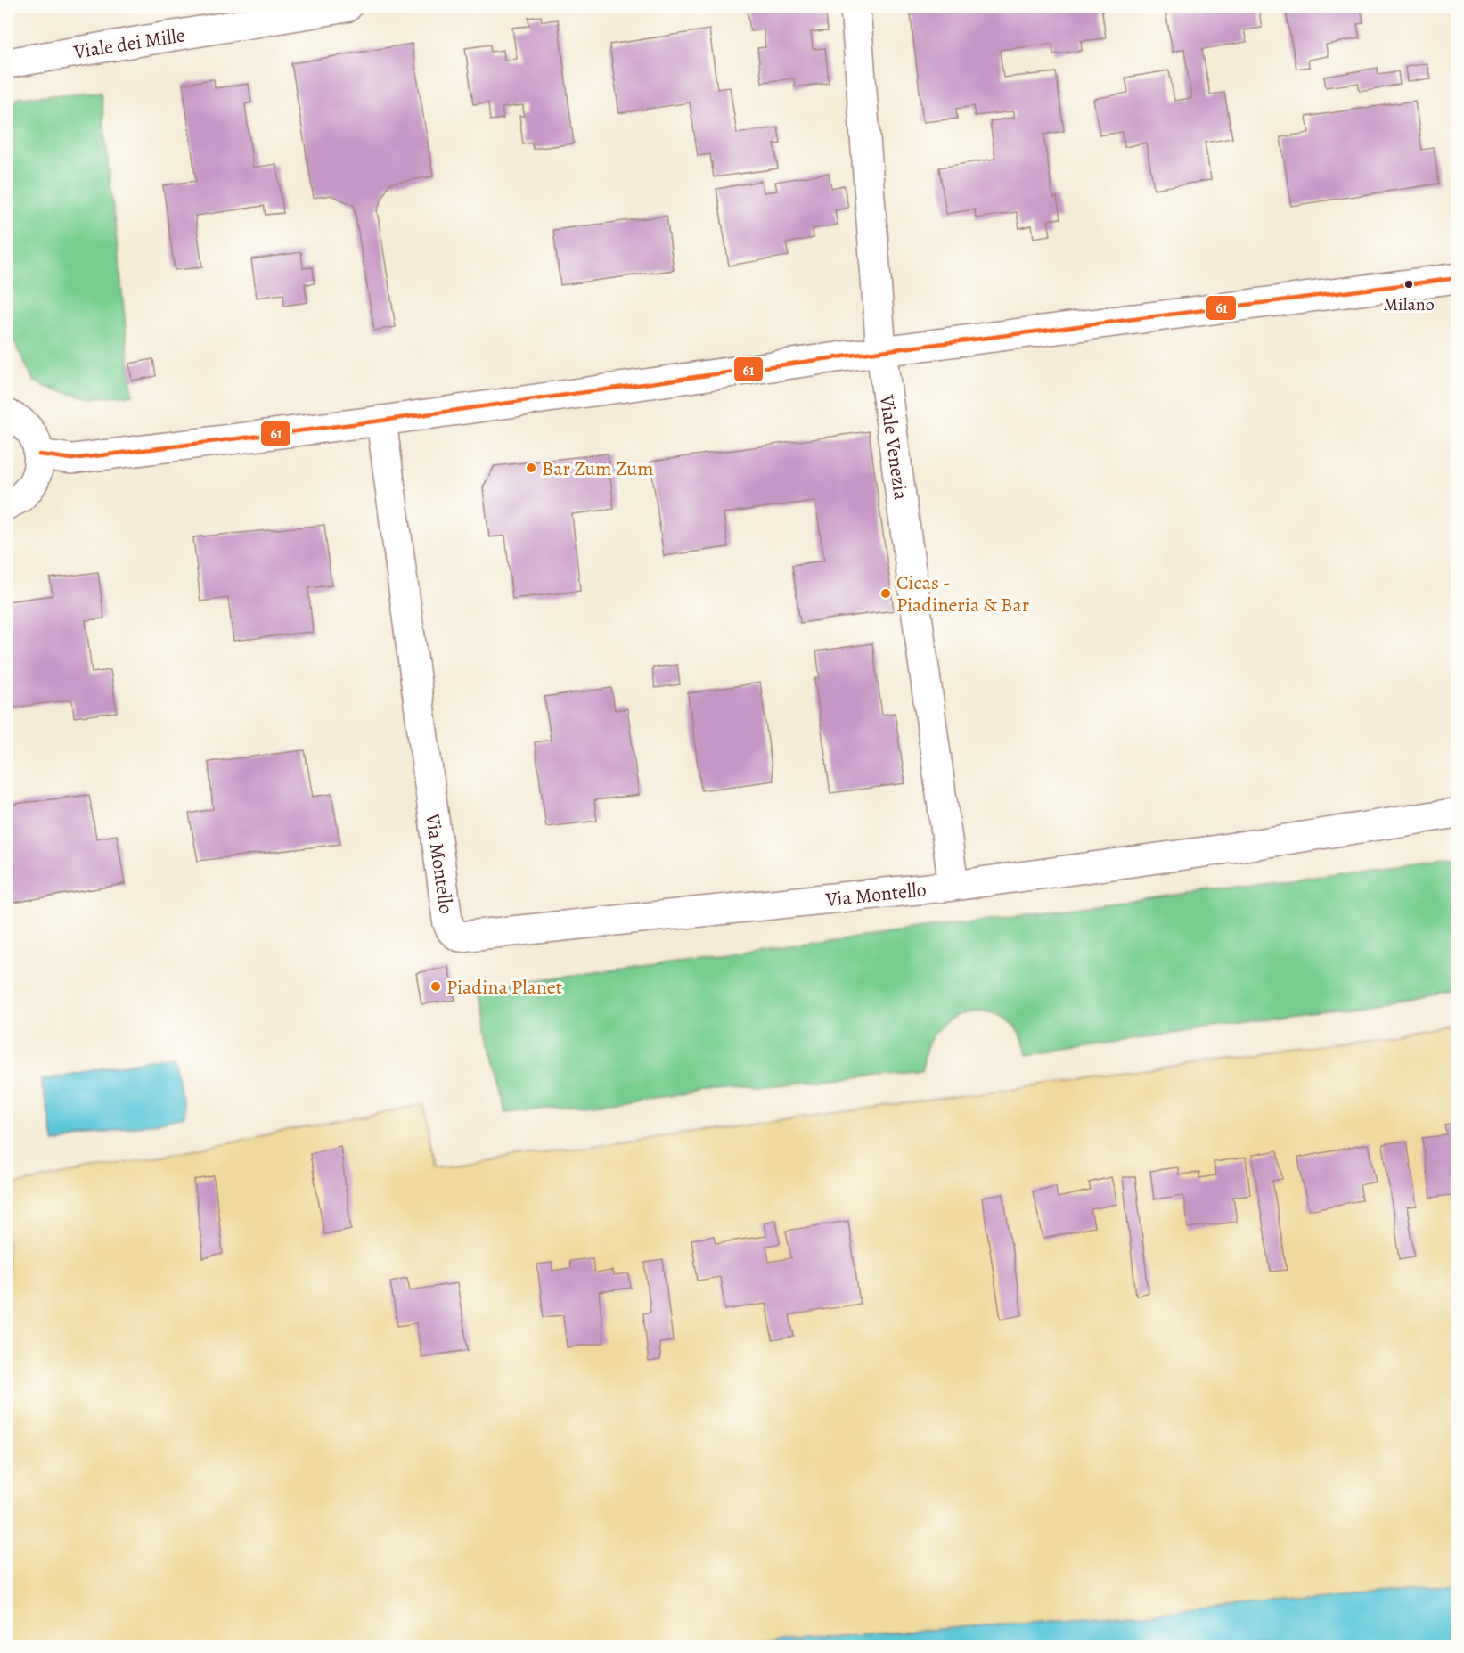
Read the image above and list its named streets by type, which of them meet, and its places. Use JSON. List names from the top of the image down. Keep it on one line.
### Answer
{"streets":{"street":["Viale dei Mille","Viale Venezia","Via Montello"]},"crossings":[["Viale Venezia","Via Montello"]],"places":["Milano","Bar Zum Zum","Cicas - Piadineria & Bar","Piadina Planet"],"lines":["transit line 61"]}
